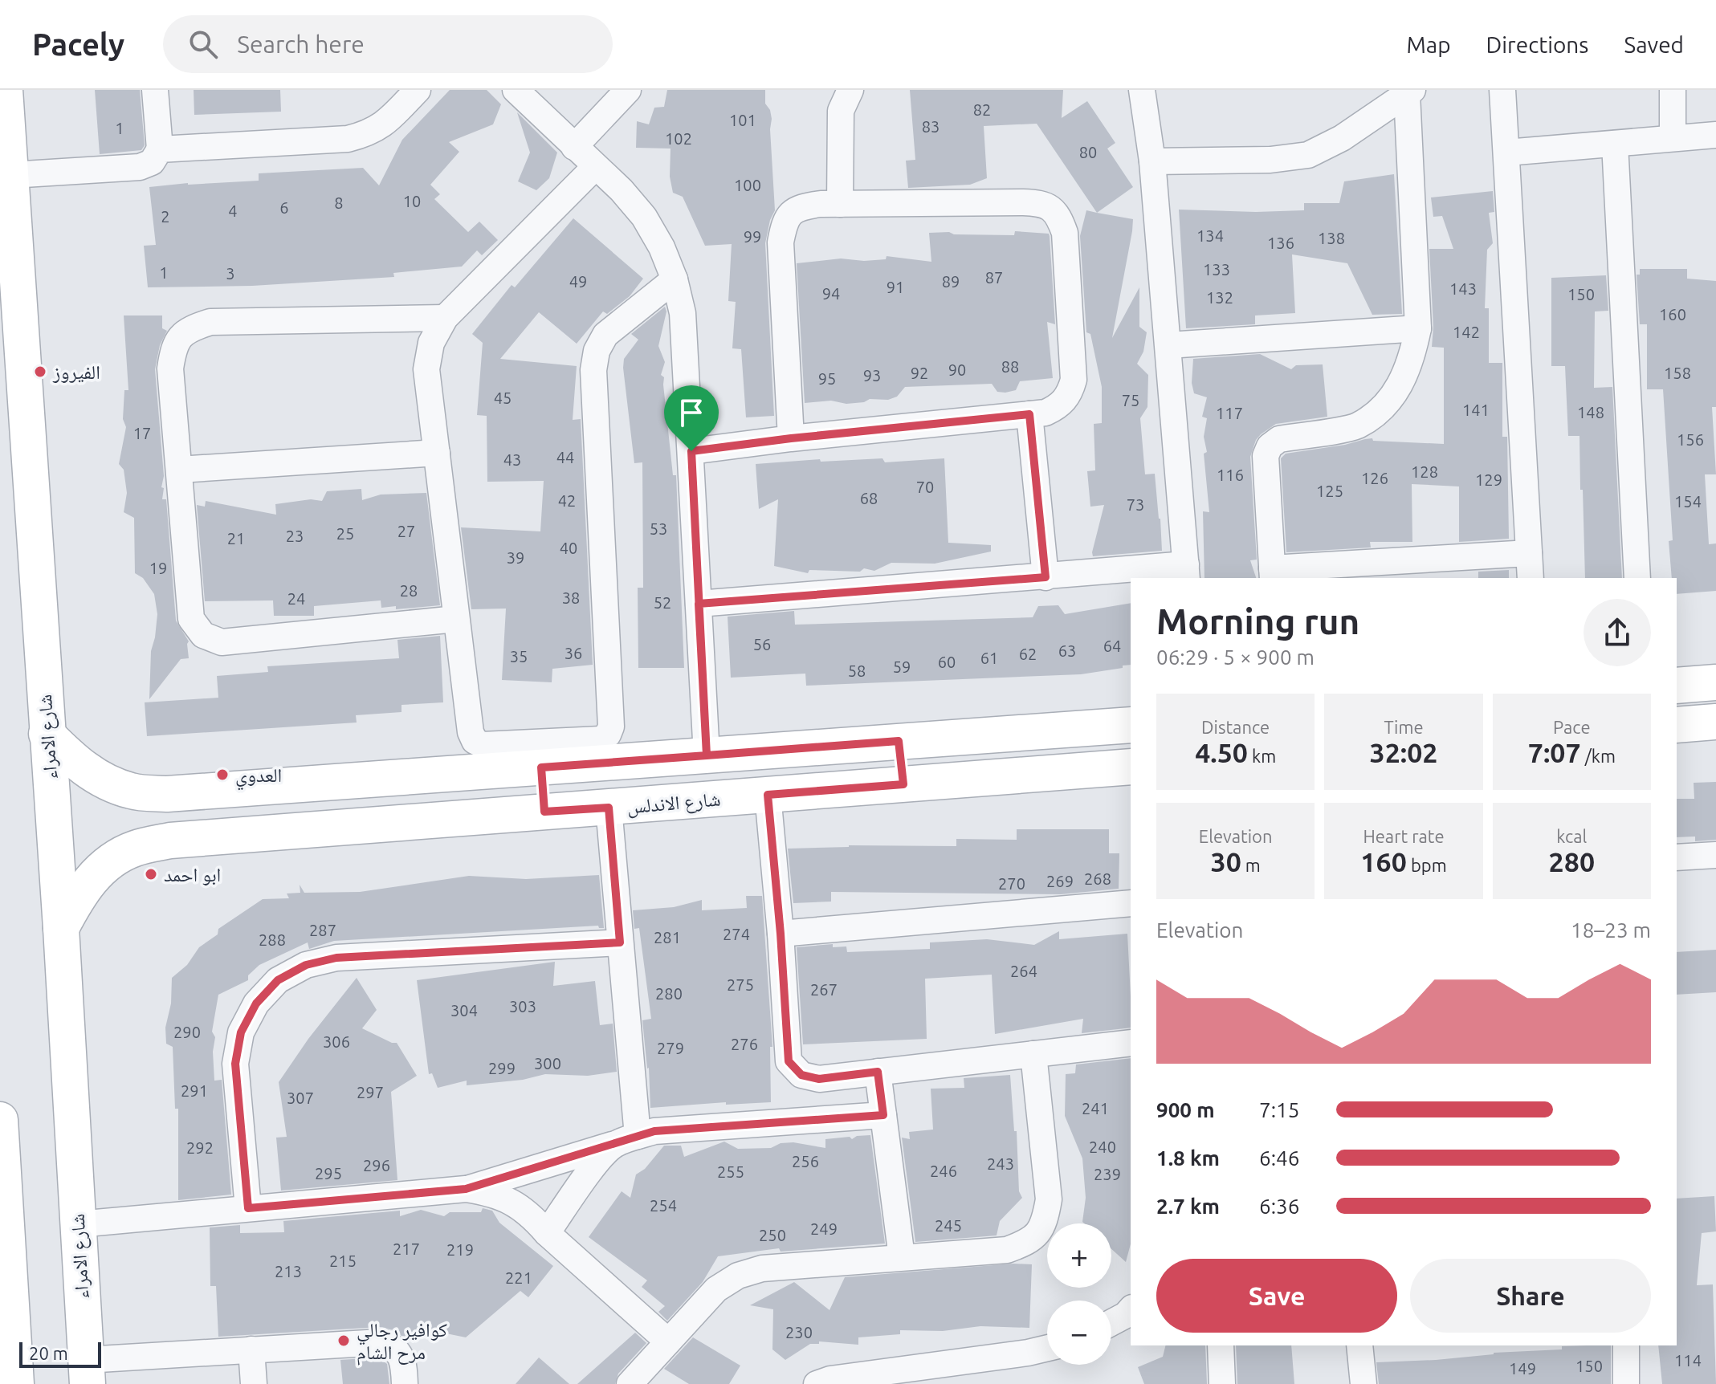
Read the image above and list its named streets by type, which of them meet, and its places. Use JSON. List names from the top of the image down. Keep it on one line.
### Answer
{"streets":{"street":["شارع الامراء","شارع الاندلس"]},"crossings":[["شارع الامراء","شارع الاندلس"]],"places":["الفيروز","العدوي","ابو احمد","كوافير رجالي مرح الشام"],"house_numbers":["82","101","83","1","102","80","100","10","8","6","4","2","134","99","138","136","133","1","3","87","49","89","91","143","94","150","132","160","142","88","90","92","158","93","95","45","75","141","148","117","17","156","44","43","128","116","126","129","70","125","68","42","154","73","53","27","25","23","21","40","39","19","28","38","24","52","56","64","63","36","62","35","61","60","59","58","268","269","270","287","274","281","288","264","275","267","280","303","304","290","306","276","279","300","299","291","297","307","241","240","292","256","243","296","246","255","295","239","254","245","249","250","217","219","215","213","221","230","114","150","149"],"scale_bar":"20 m","page":{"header":"Pacely","search":"Search here","nav":["Map","Directions","Saved"],"heading":["Morning run","06:29 · 5 × 900 m"],"stats":[["Distance","4.50 km"],["Time","32:02"],["Pace","7:07 /km"],["Elevation","30 m"],["Heart rate","160 bpm"],["kcal","280"]],"chart":["Elevation","18–23 m"],"list":[{"name":"900 m","note":"7:15"},{"name":"1.8 km","note":"6:46"},{"name":"2.7 km","note":"6:36"}],"map_buttons":["+","−"],"buttons":["Save","Share"],"scale":"20 m"}}
